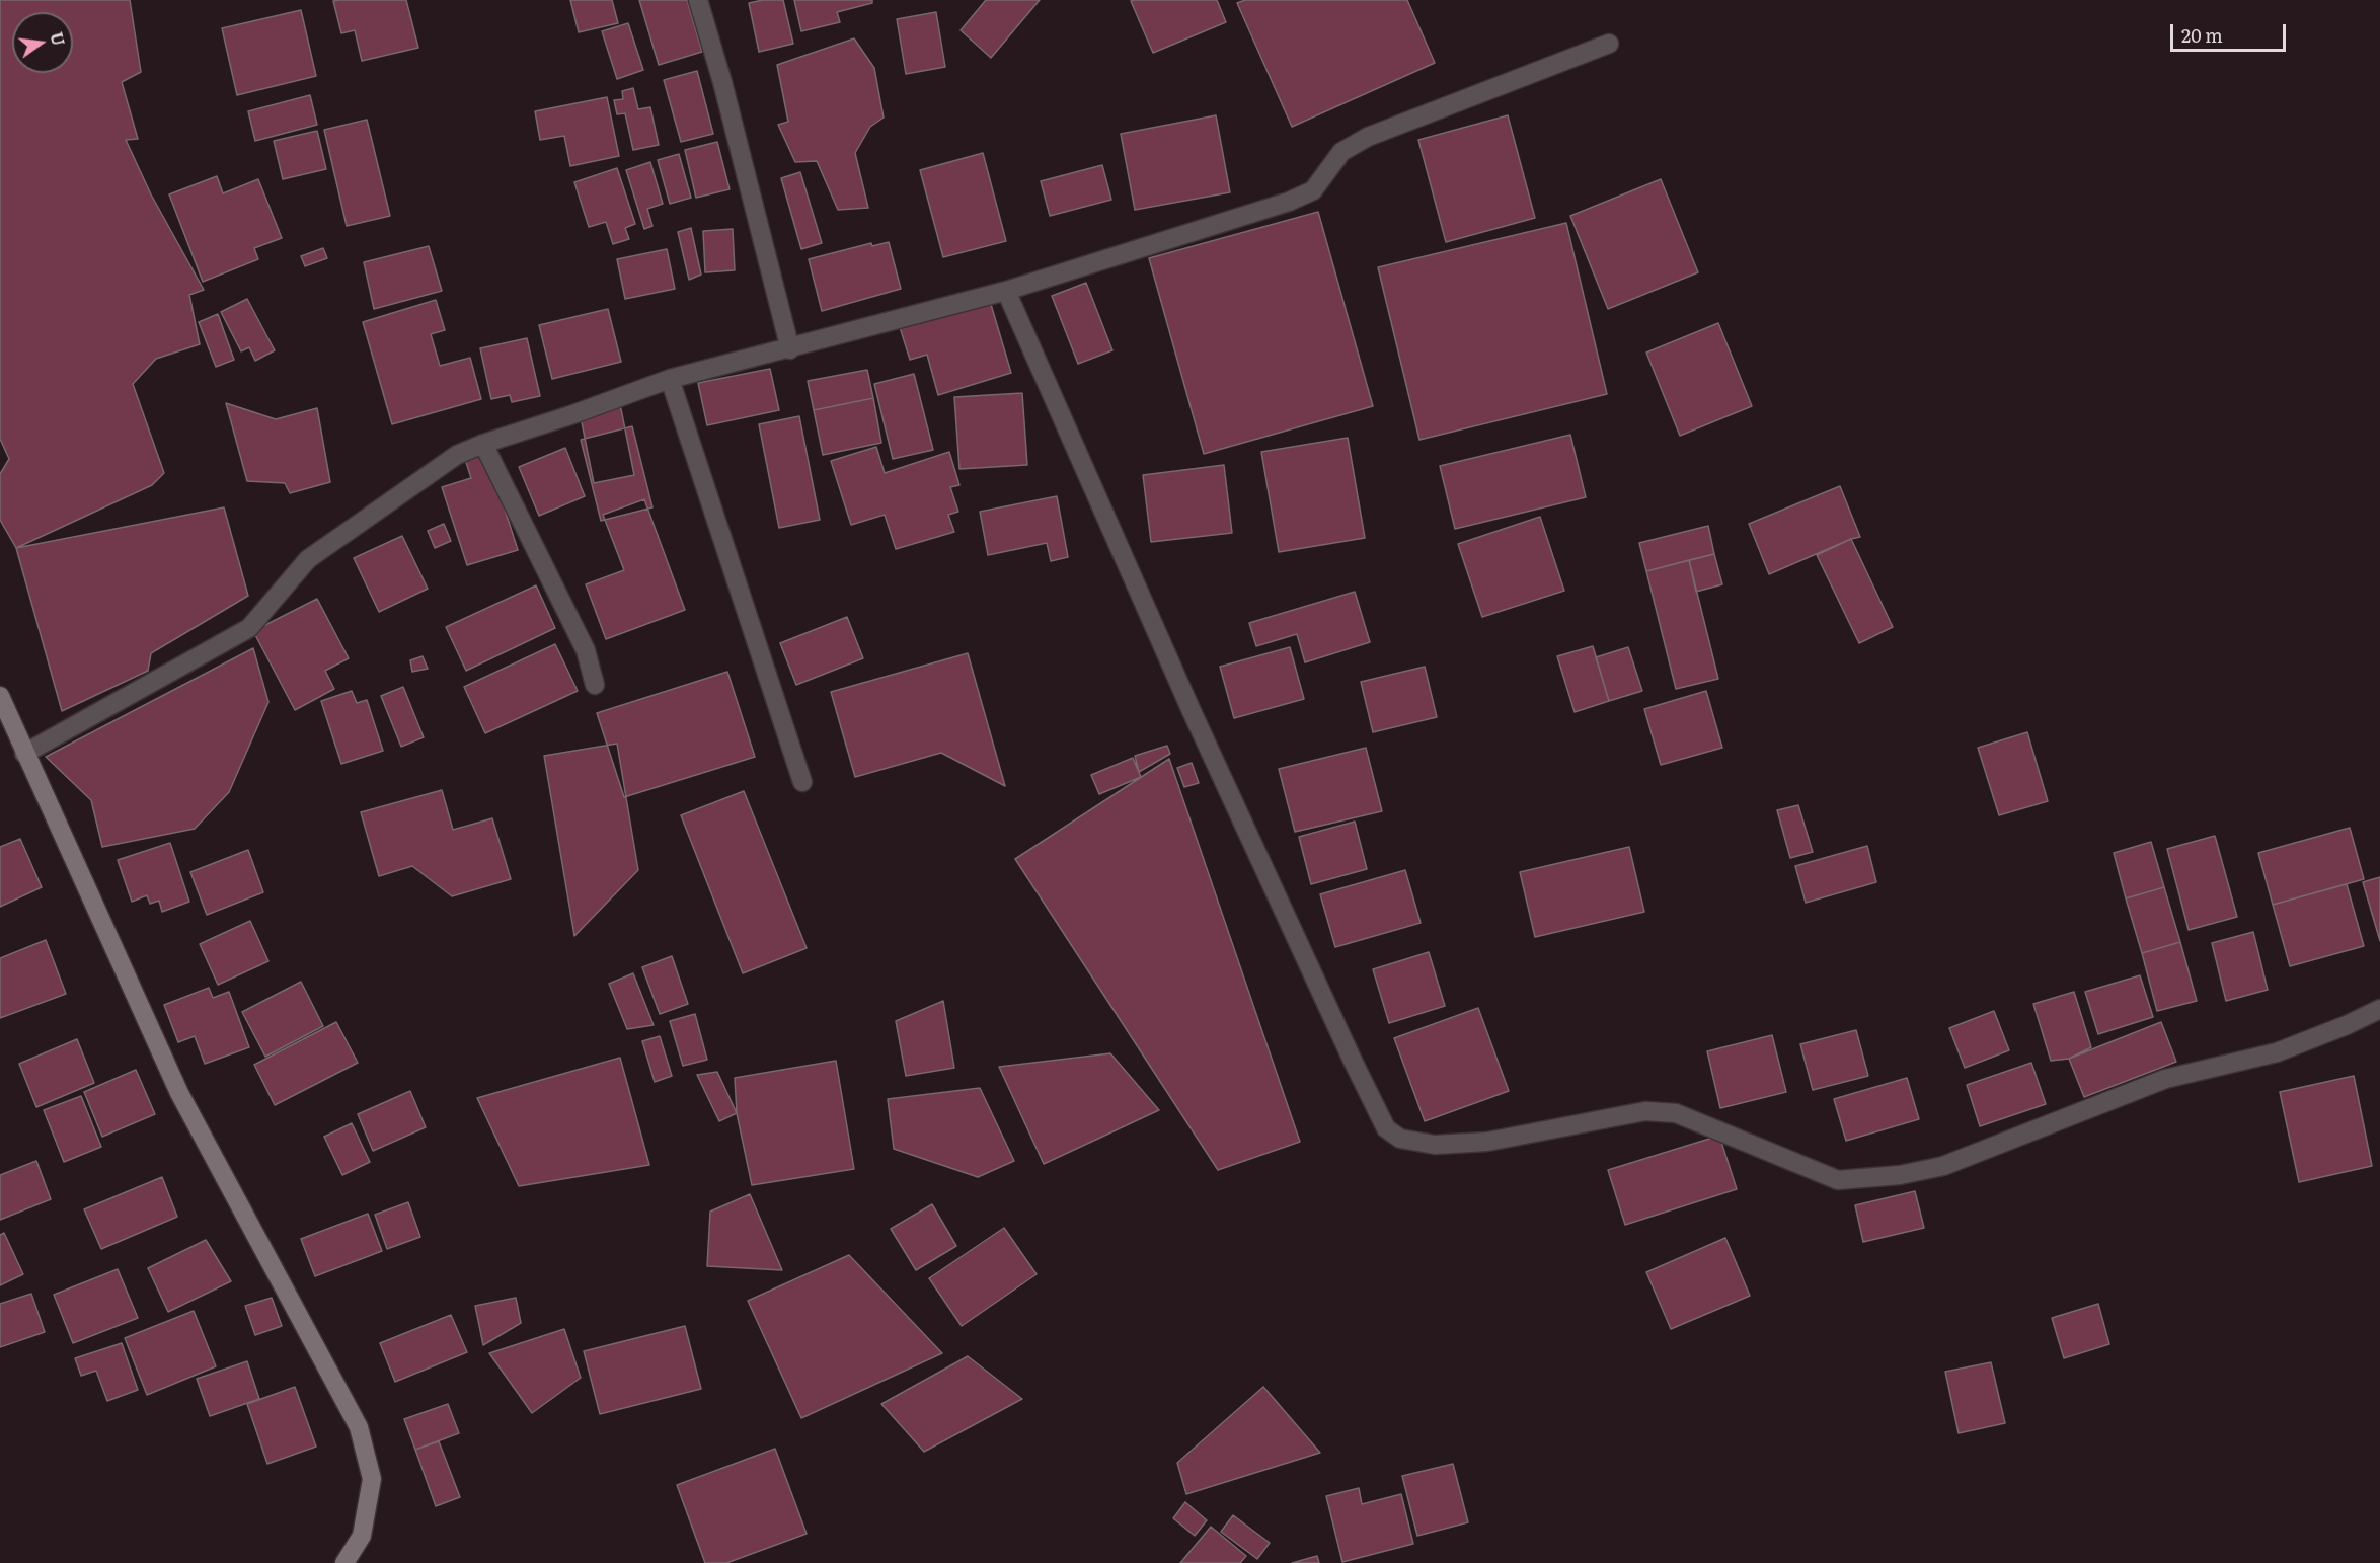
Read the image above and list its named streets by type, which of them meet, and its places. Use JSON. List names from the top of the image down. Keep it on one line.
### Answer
{"scale_bar":"20 m","north":"right"}
